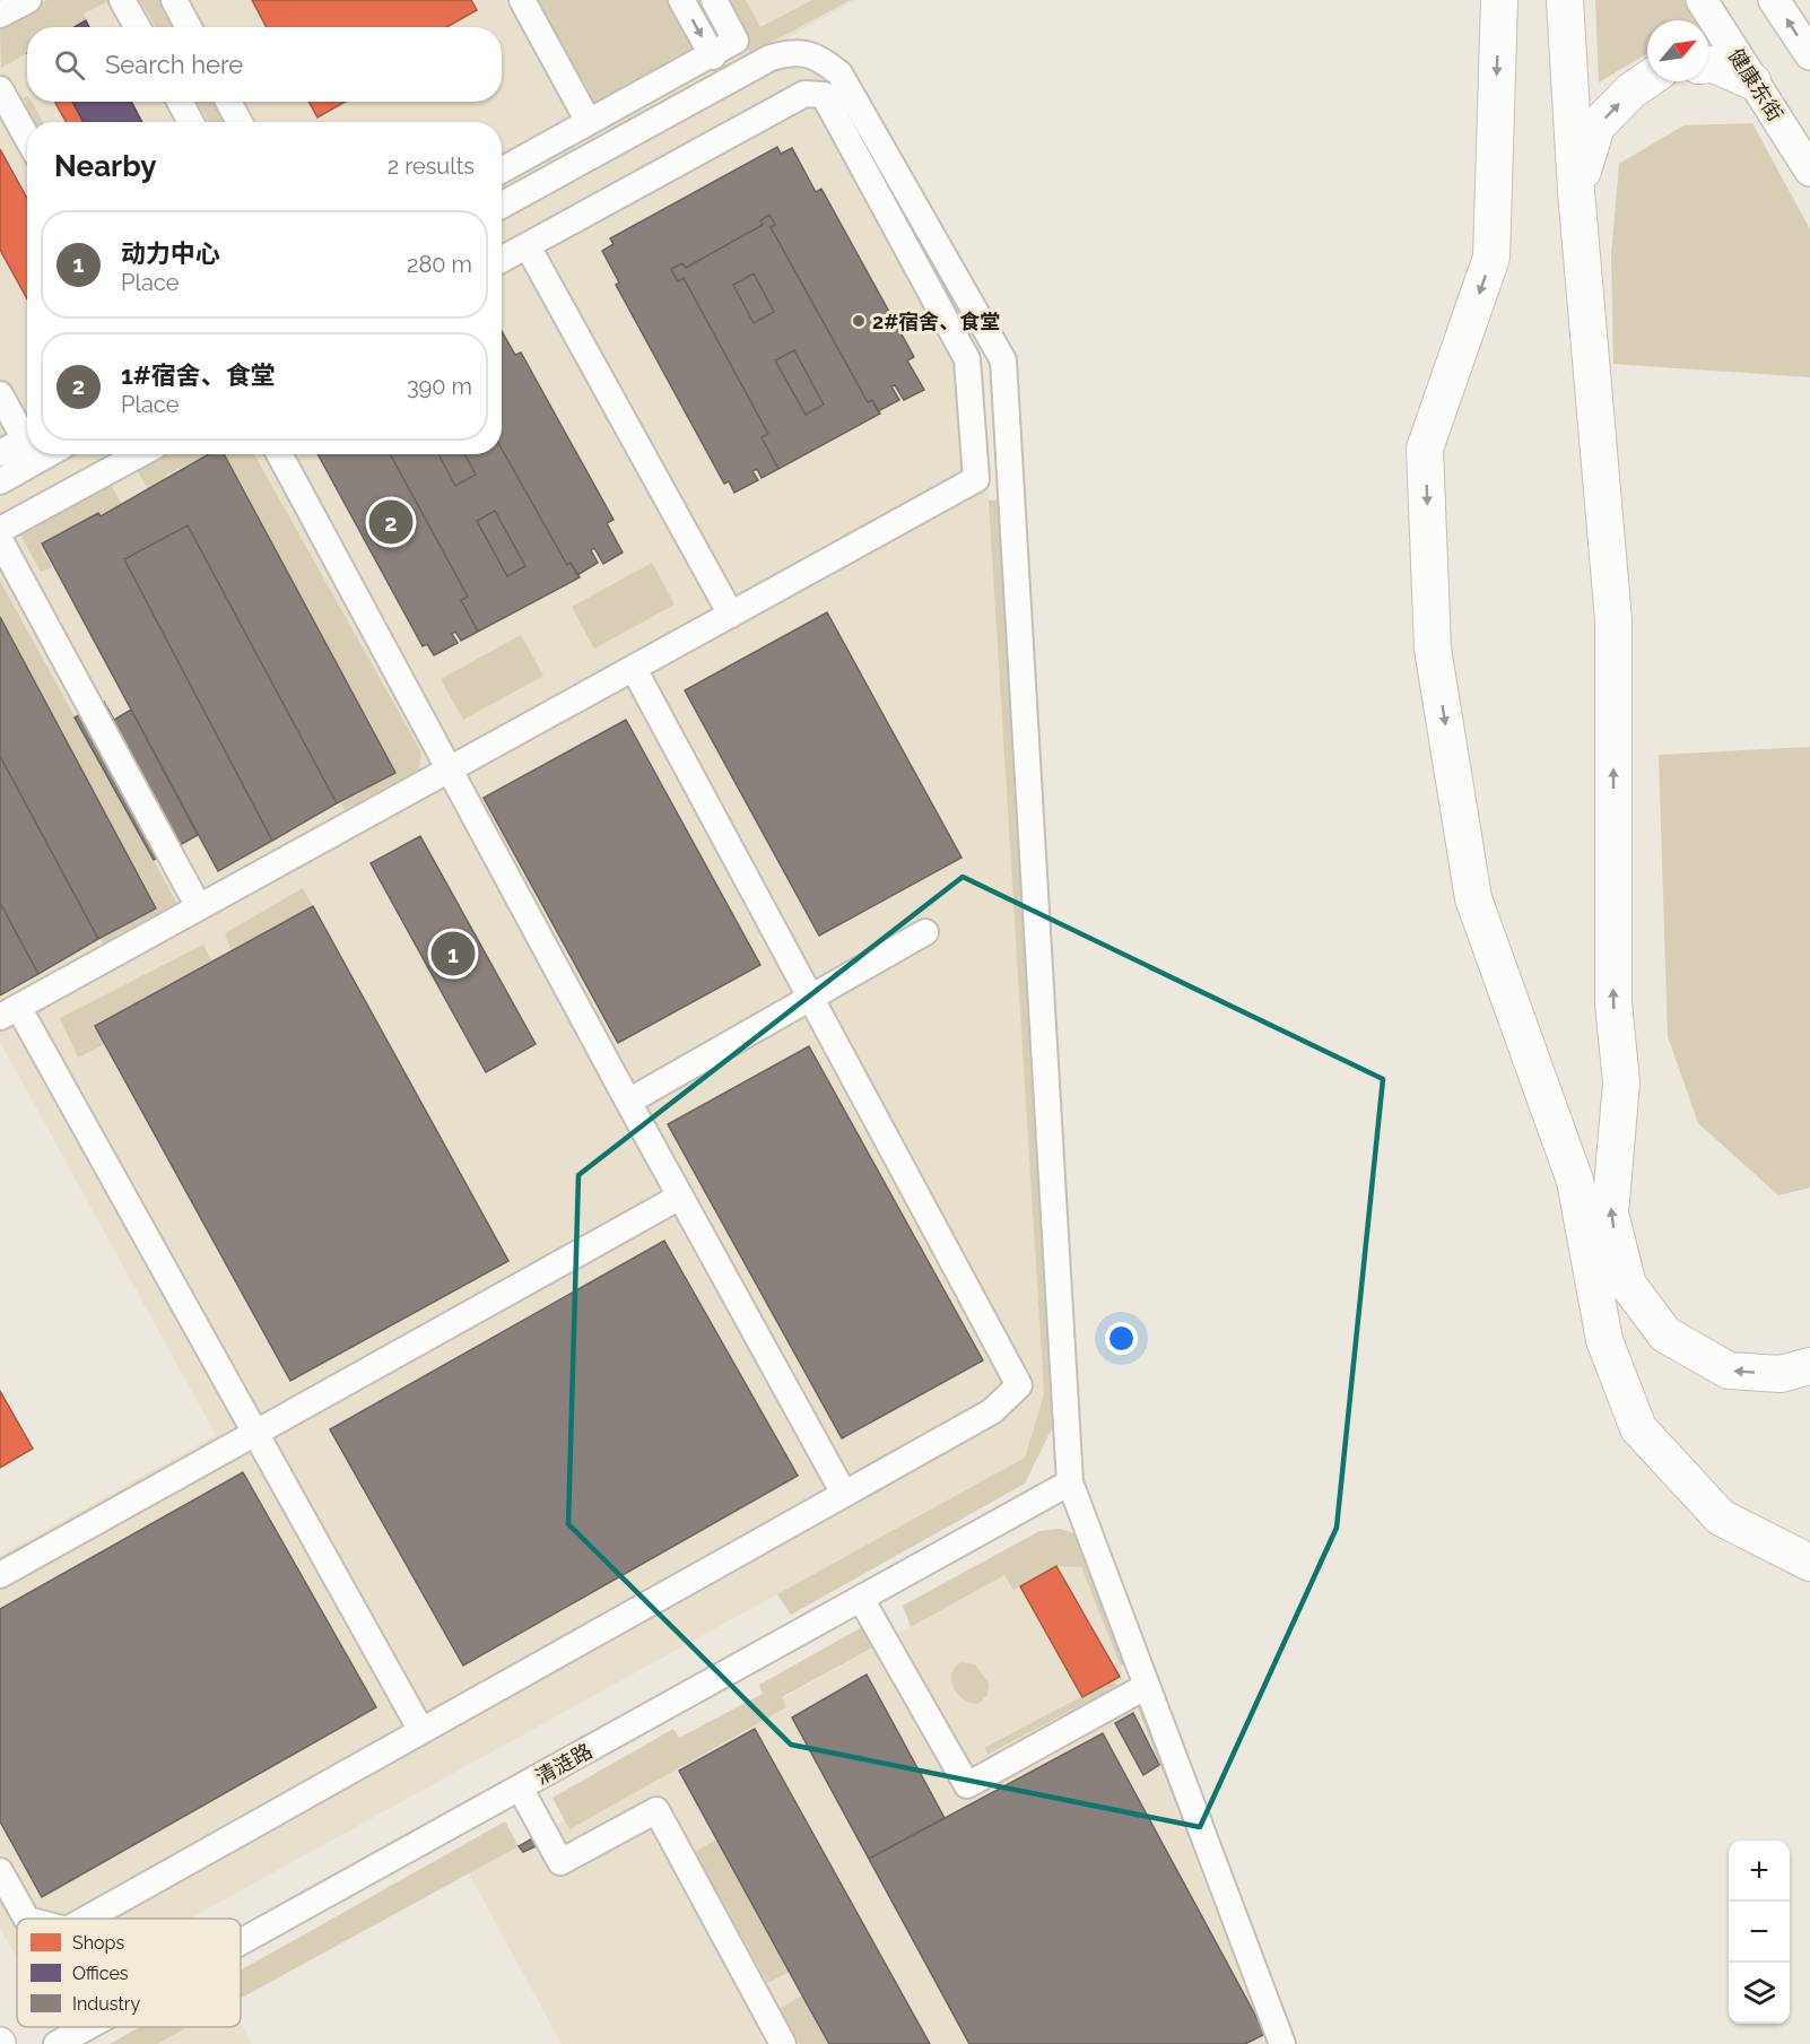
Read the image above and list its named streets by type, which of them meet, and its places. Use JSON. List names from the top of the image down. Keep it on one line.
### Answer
{"streets":{"main road":["健康东街"],"street":["清涟路"]},"places":["2#宿舍、食堂"],"legend":["Shops","Offices","Industry"],"north":"top right","page":{"search":"Search here","heading":["Nearby","2 results"],"list":[{"mark":"1","name":"动力中心","note":"Place","value":"280 m"},{"mark":"2","name":"1#宿舍、食堂","note":"Place","value":"390 m"}],"pins":["2","1"],"map_buttons":["+","−"]}}
